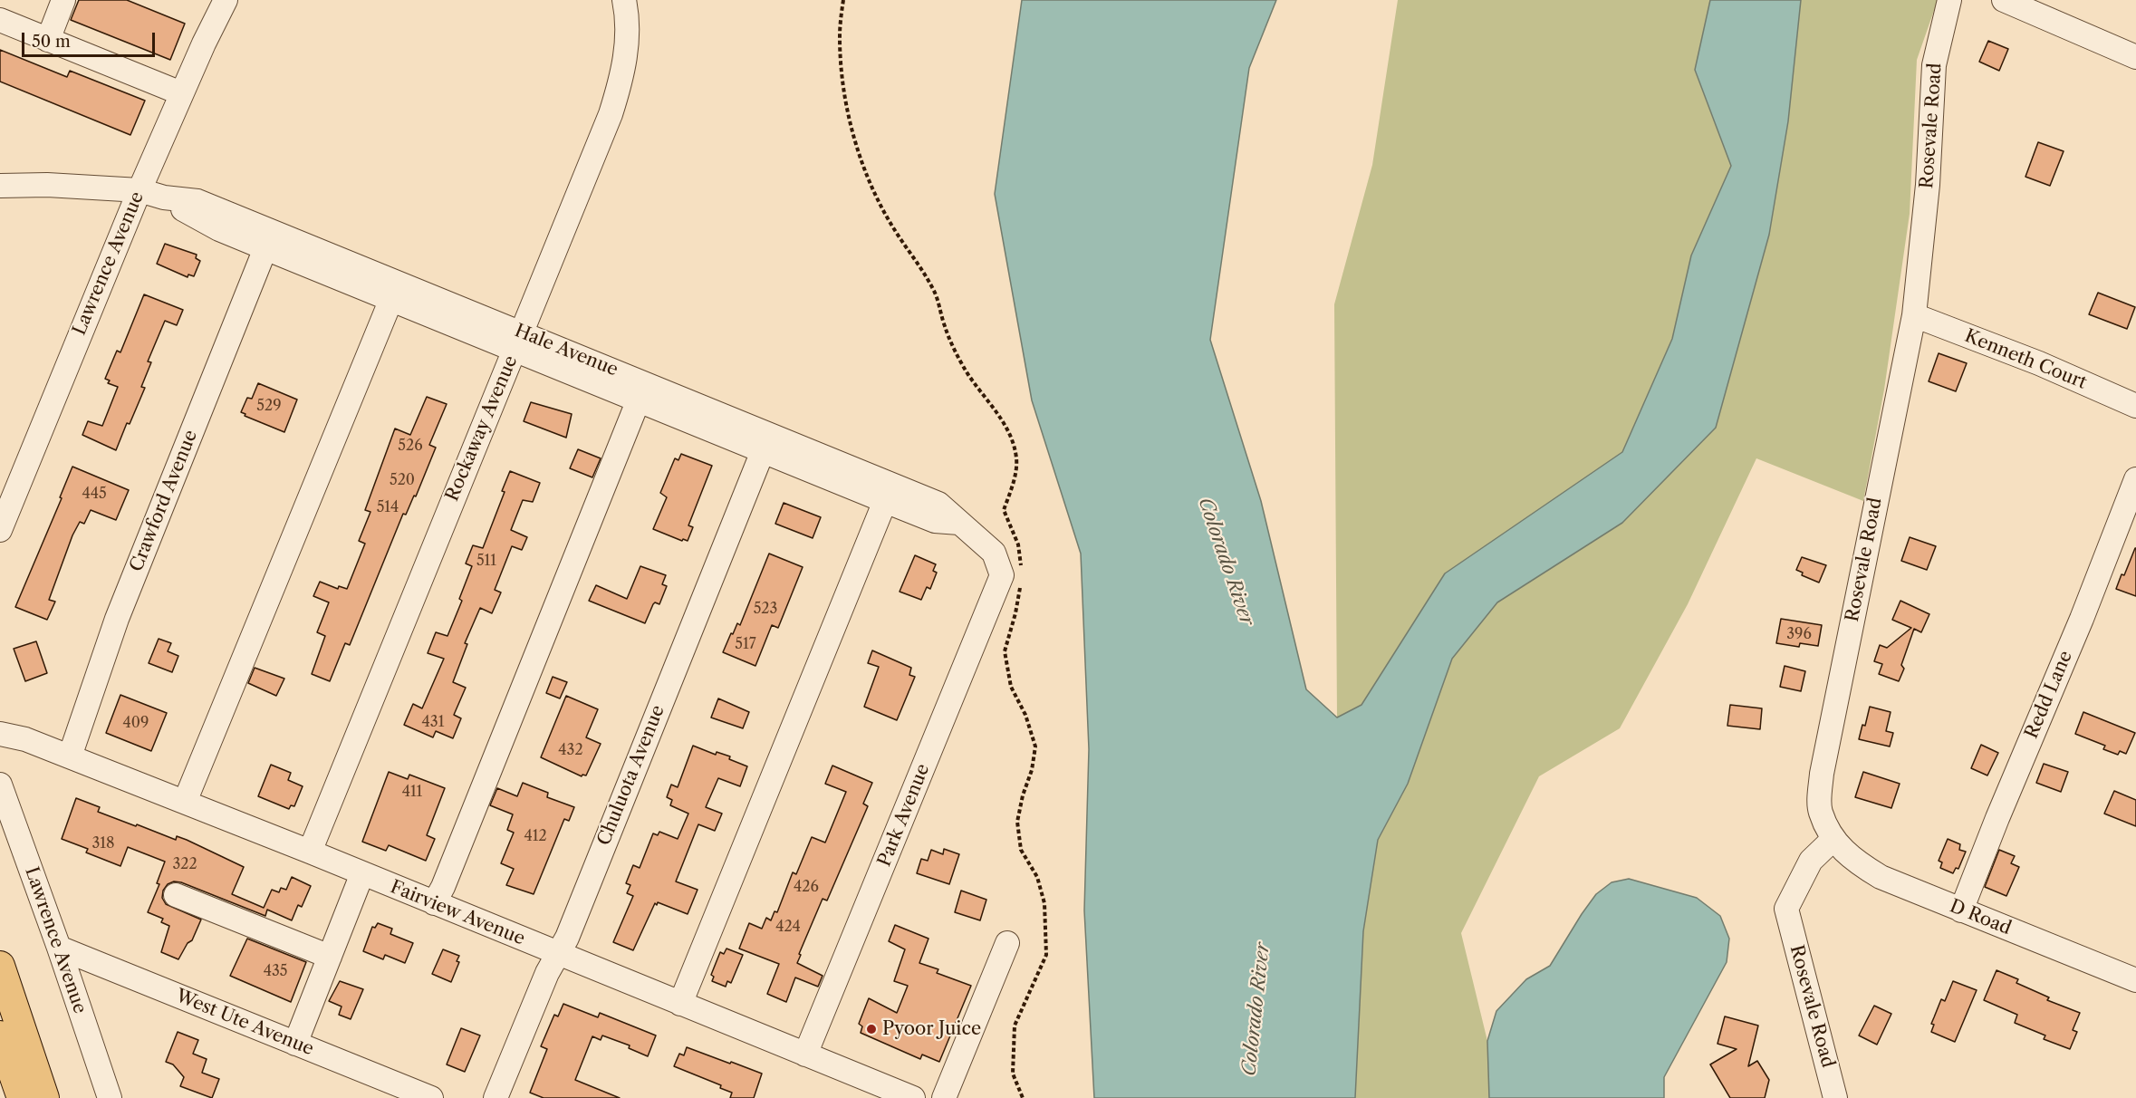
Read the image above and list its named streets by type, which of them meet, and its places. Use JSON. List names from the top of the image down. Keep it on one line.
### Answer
{"streets":{"street":["Rosevale Road","Lawrence Avenue","Hale Avenue","Kenneth Court","Rockaway Avenue","Crawford Avenue","Redd Lane","Chuluota Avenue","Park Avenue","Fairview Avenue","D Road","West Ute Avenue"]},"crossings":[["Rosevale Road","Kenneth Court"],["Rosevale Road","D Road"],["Lawrence Avenue","Hale Avenue"],["Lawrence Avenue","West Ute Avenue"],["Hale Avenue","Rockaway Avenue"],["Hale Avenue","Crawford Avenue"],["Hale Avenue","Chuluota Avenue"],["Hale Avenue","Park Avenue"],["Rockaway Avenue","Fairview Avenue"],["Crawford Avenue","Fairview Avenue"],["Redd Lane","D Road"],["Chuluota Avenue","Fairview Avenue"],["Park Avenue","Fairview Avenue"]],"water":["Colorado River"],"places":["Pyoor Juice"],"house_numbers":["529","526","520","445","514","511","523","396","517","431","409","432","411","412","318","322","426","424","435"],"scale_bar":"50 m"}
